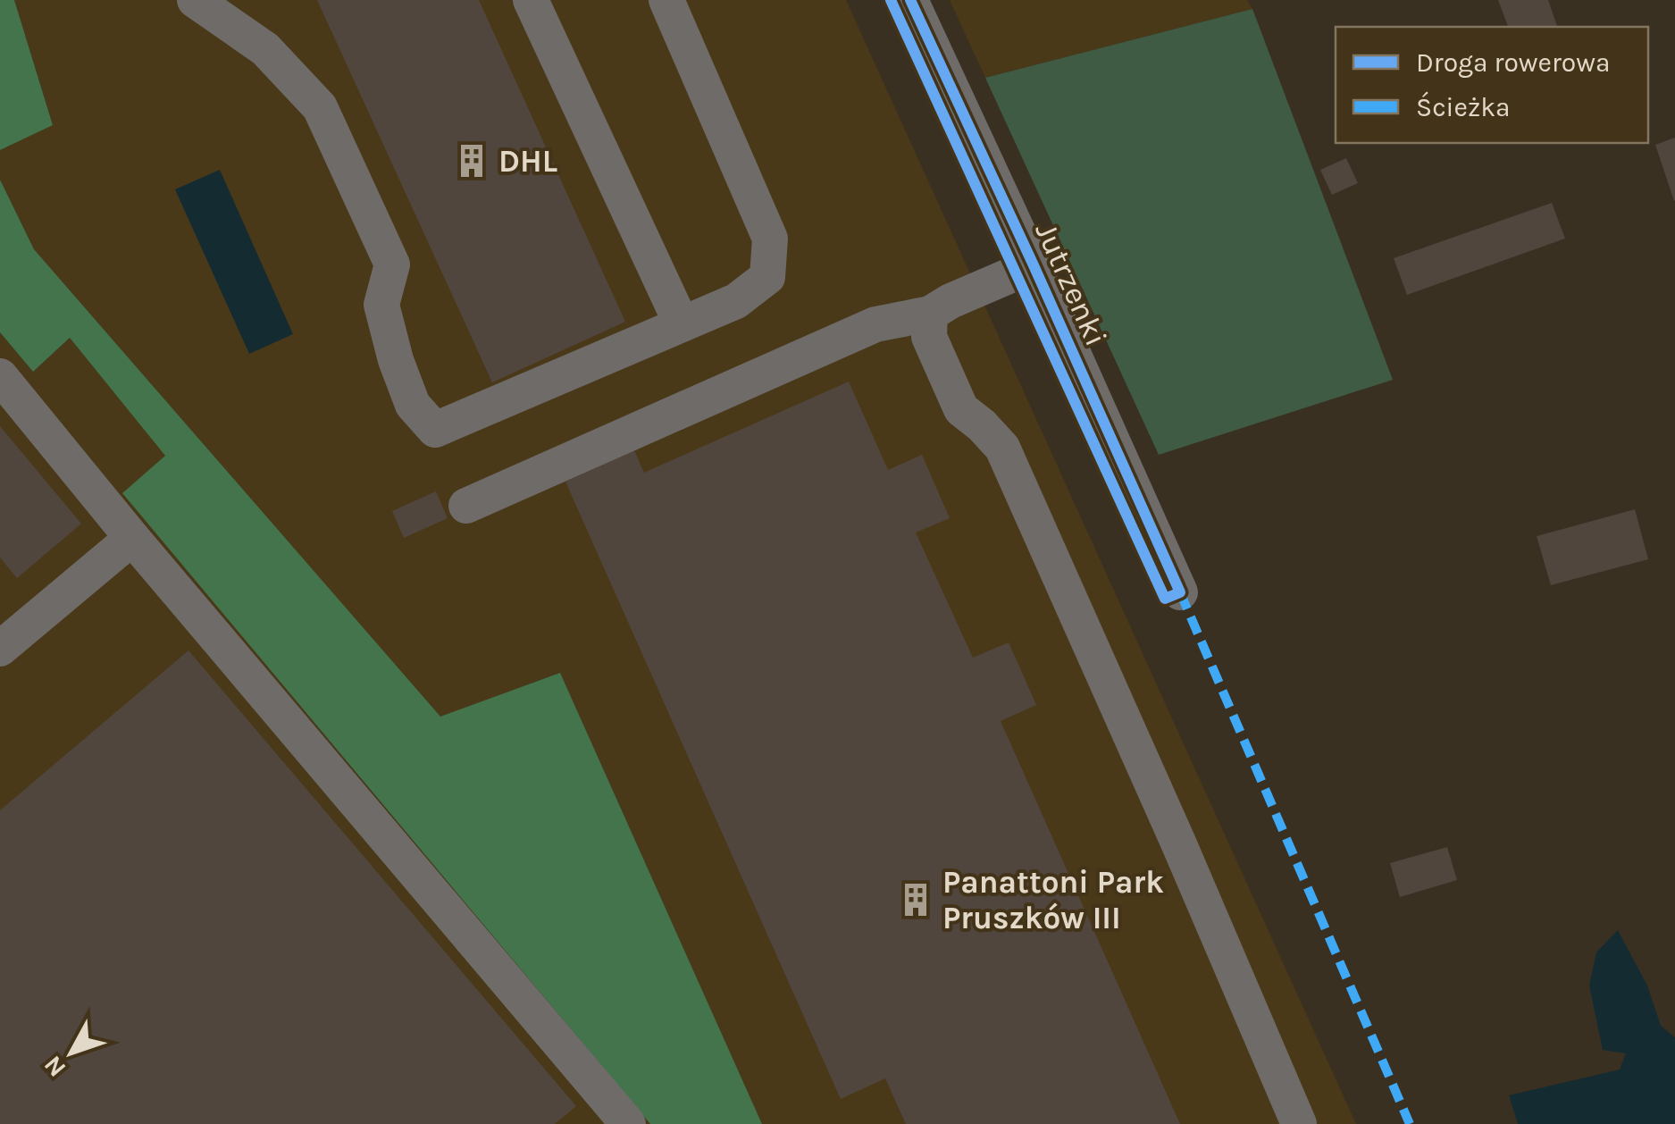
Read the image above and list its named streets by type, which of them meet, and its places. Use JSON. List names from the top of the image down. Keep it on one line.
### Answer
{"streets":{"street":["Jutrzenki"]},"places":{"building":["DHL","Panattoni Park Pruszków III"]},"legend":["Droga rowerowa","Ścieżka"],"north":"bottom left"}
